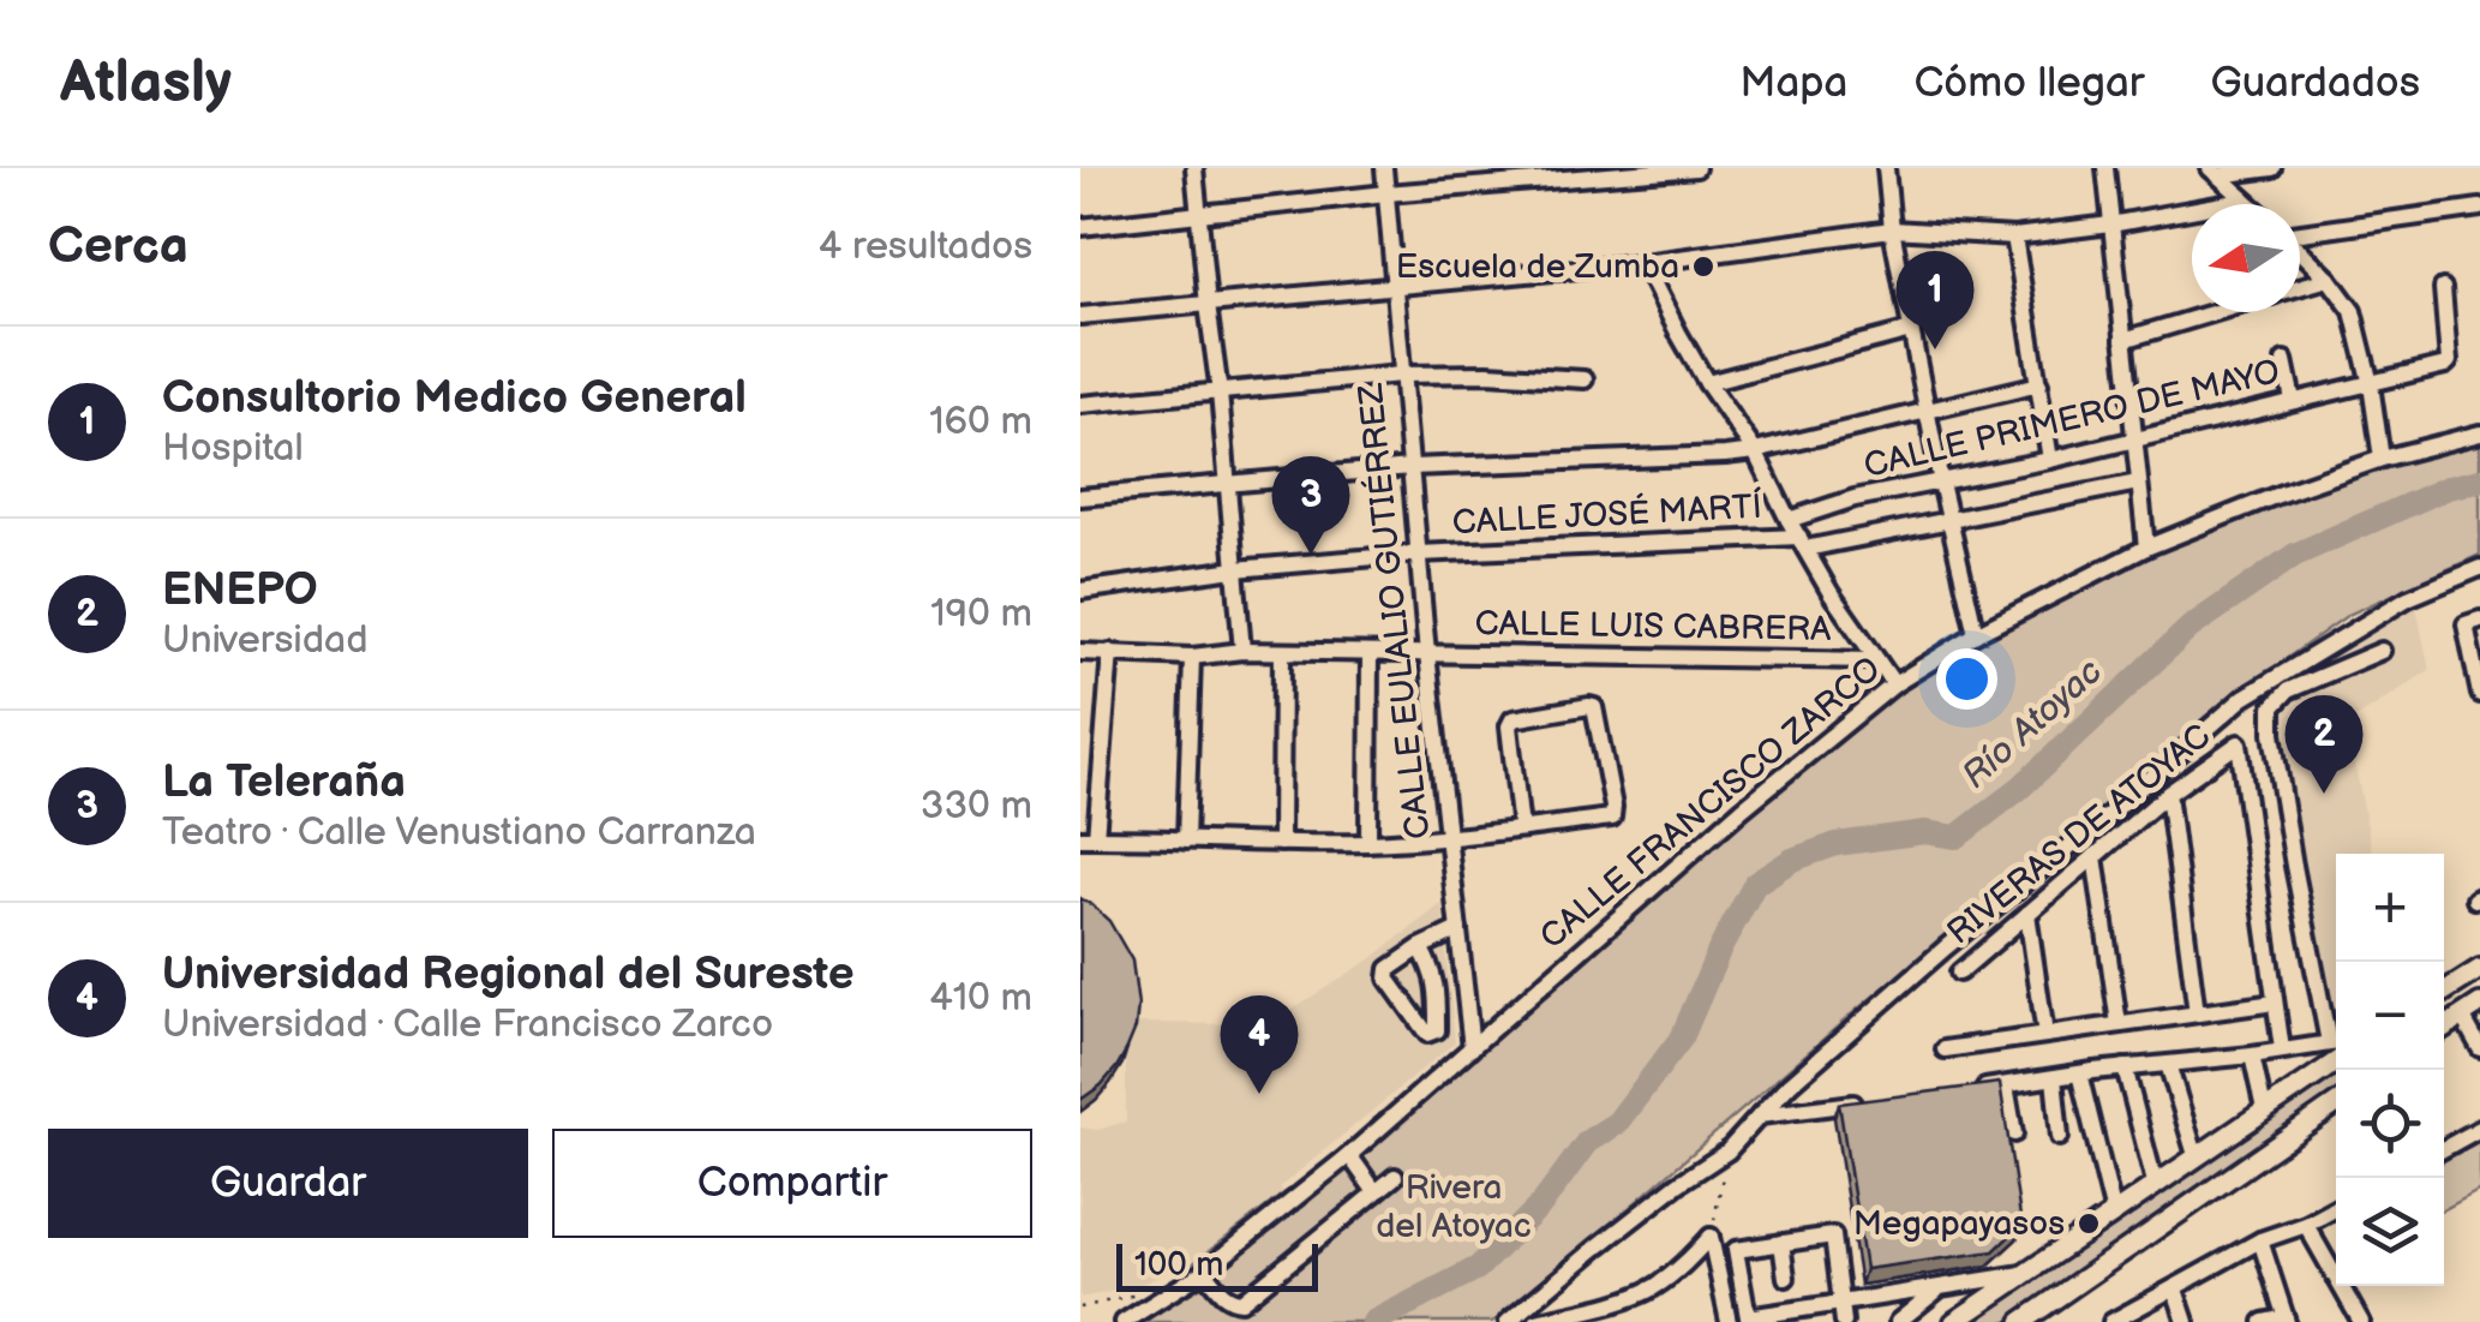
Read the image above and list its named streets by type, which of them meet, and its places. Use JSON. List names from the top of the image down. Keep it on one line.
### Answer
{"streets":{"street":["CALLE PRIMERO DE MAYO","CALLE JOSÉ MARTÍ","CALLE EULALIO GUTIÉRREZ","CALLE LUIS CABRERA","CALLE FRANCISCO ZARCO","RIVERAS DE ATOYAC"]},"crossings":[["CALLE JOSÉ MARTÍ","CALLE EULALIO GUTIÉRREZ"],["CALLE EULALIO GUTIÉRREZ","CALLE LUIS CABRERA"],["CALLE EULALIO GUTIÉRREZ","CALLE FRANCISCO ZARCO"]],"water":["Río Atoyac"],"parks":["Rivera del Atoyac"],"places":["Escuela de Zumba","Megapayasos"],"scale_bar":"100 m","north":"left","page":{"header":"Atlasly","nav":["Mapa","Cómo llegar","Guardados"],"heading":["Cerca","4 resultados"],"pins":["1","3","2","4"],"list":[{"mark":"1","name":"Consultorio Medico General","note":"Hospital","value":"160 m"},{"mark":"2","name":"ENEPO","note":"Universidad","value":"190 m"},{"mark":"3","name":"La Teleraña","note":"Teatro · Calle Venustiano Carranza","value":"330 m"},{"mark":"4","name":"Universidad Regional del Sureste","note":"Universidad · Calle Francisco Zarco","value":"410 m"}],"map_buttons":["+","−"],"buttons":["Guardar","Compartir"],"scale":"100 m"}}
